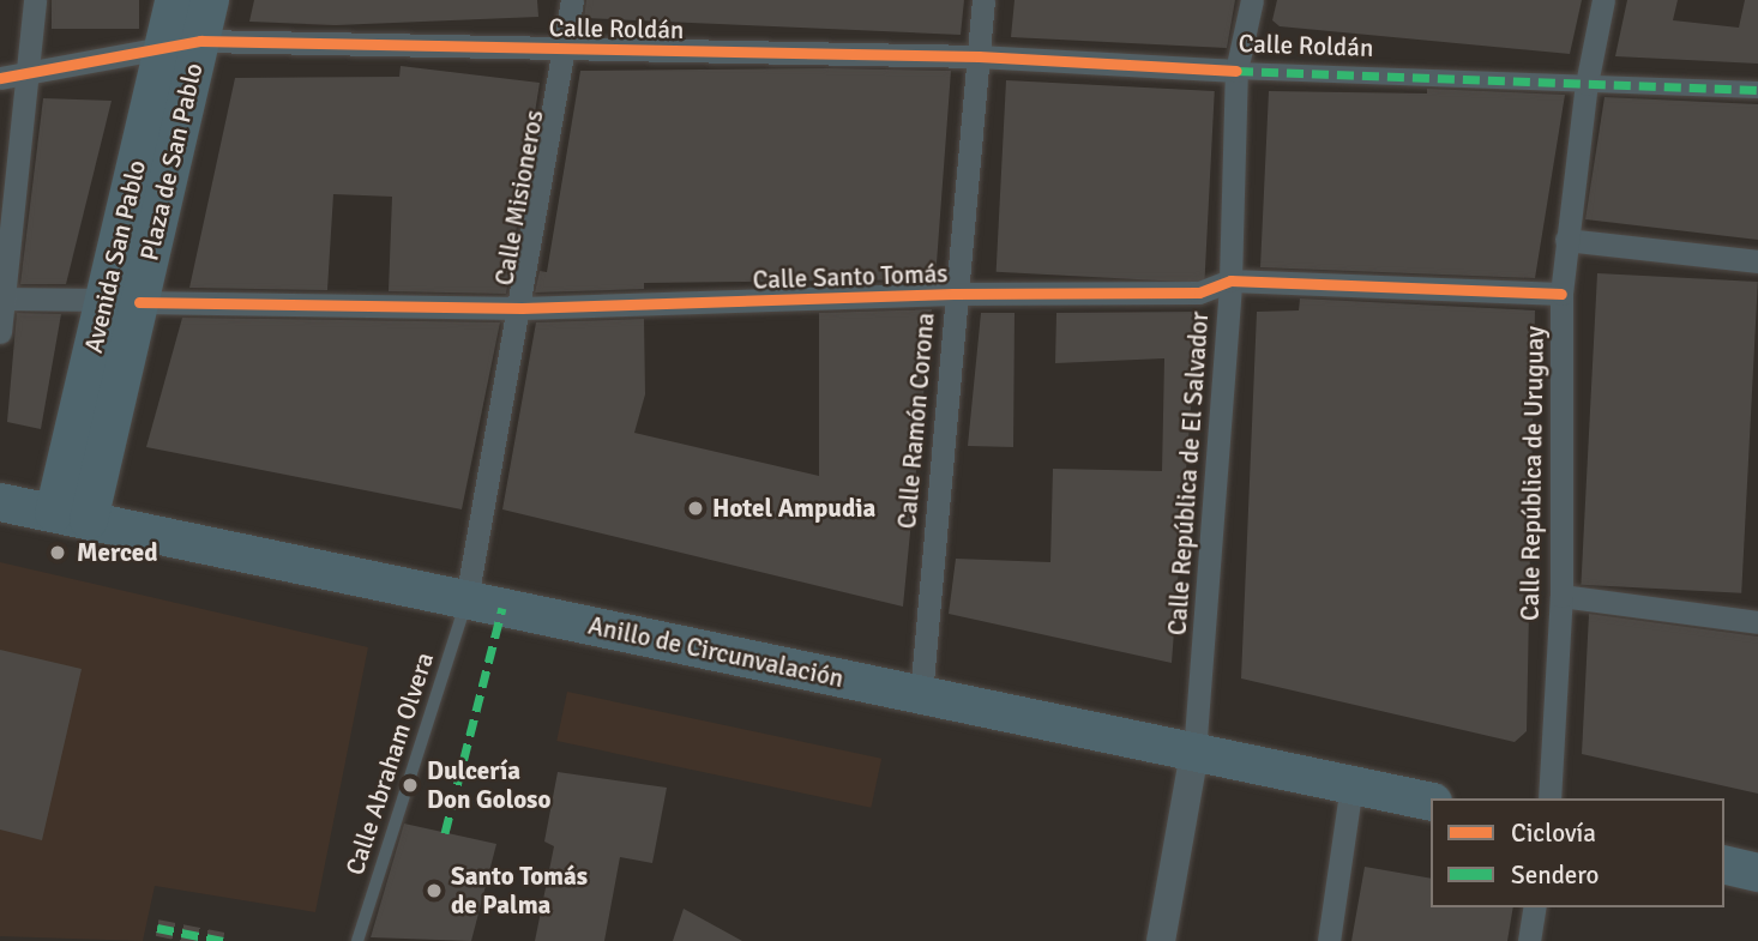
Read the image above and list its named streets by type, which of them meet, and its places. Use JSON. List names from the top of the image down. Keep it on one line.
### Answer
{"streets":{"main road":["Plaza de San Pablo","Avenida San Pablo","Anillo de Circunvalación"],"street":["Calle Roldán","Calle Misioneros","Calle Santo Tomás","Calle Ramón Corona","Calle República de El Salvador","Calle República de Uruguay"],"lane":["Calle Abraham Olvera"]},"crossings":[["Calle Roldán","Plaza de San Pablo"],["Calle Roldán","Calle Misioneros"],["Calle Roldán","Avenida San Pablo"],["Calle Roldán","Calle Ramón Corona"],["Calle Roldán","Calle República de El Salvador"],["Calle Roldán","Calle República de Uruguay"],["Plaza de San Pablo","Avenida San Pablo"],["Plaza de San Pablo","Calle Santo Tomás"],["Plaza de San Pablo","Anillo de Circunvalación"],["Calle Misioneros","Calle Santo Tomás"],["Calle Misioneros","Anillo de Circunvalación"],["Calle Misioneros","Calle Abraham Olvera"],["Avenida San Pablo","Calle Santo Tomás"],["Calle Santo Tomás","Calle Ramón Corona"],["Calle Santo Tomás","Calle República de El Salvador"],["Calle Santo Tomás","Calle República de Uruguay"],["Calle Ramón Corona","Anillo de Circunvalación"],["Calle República de El Salvador","Anillo de Circunvalación"],["Anillo de Circunvalación","Calle Abraham Olvera"]],"places":["Hotel Ampudia","Merced","Dulcería Don Goloso","Santo Tomás de Palma"],"legend":["Ciclovía","Sendero"]}
